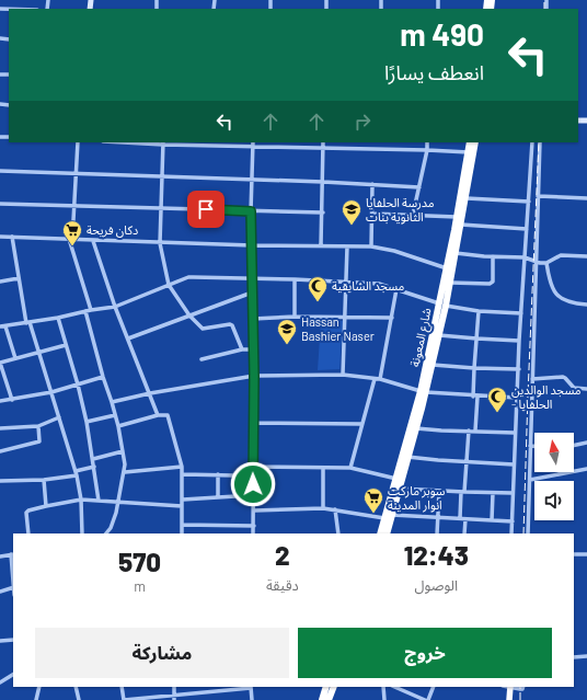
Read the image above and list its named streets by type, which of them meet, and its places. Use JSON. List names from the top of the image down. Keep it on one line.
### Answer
{"streets":{"highway":["شارع المعونة"]},"places":{"school or university":["مدرسة الحلفايا الثانوية بنات","Hassan Bashier Naser"],"supermarket":["دكان فريحة","سوبر ماركت انوار المدينة"],"mosque":["مسجد الشايقية","مسجد الوالدين - الحلفايا"]},"north":"top","page":{"turn":["490 m","انعطف يسارًا"],"eta":["12:43","الوصول","2","دقيقة","570","m"],"buttons":["خروج","مشاركة"]}}
